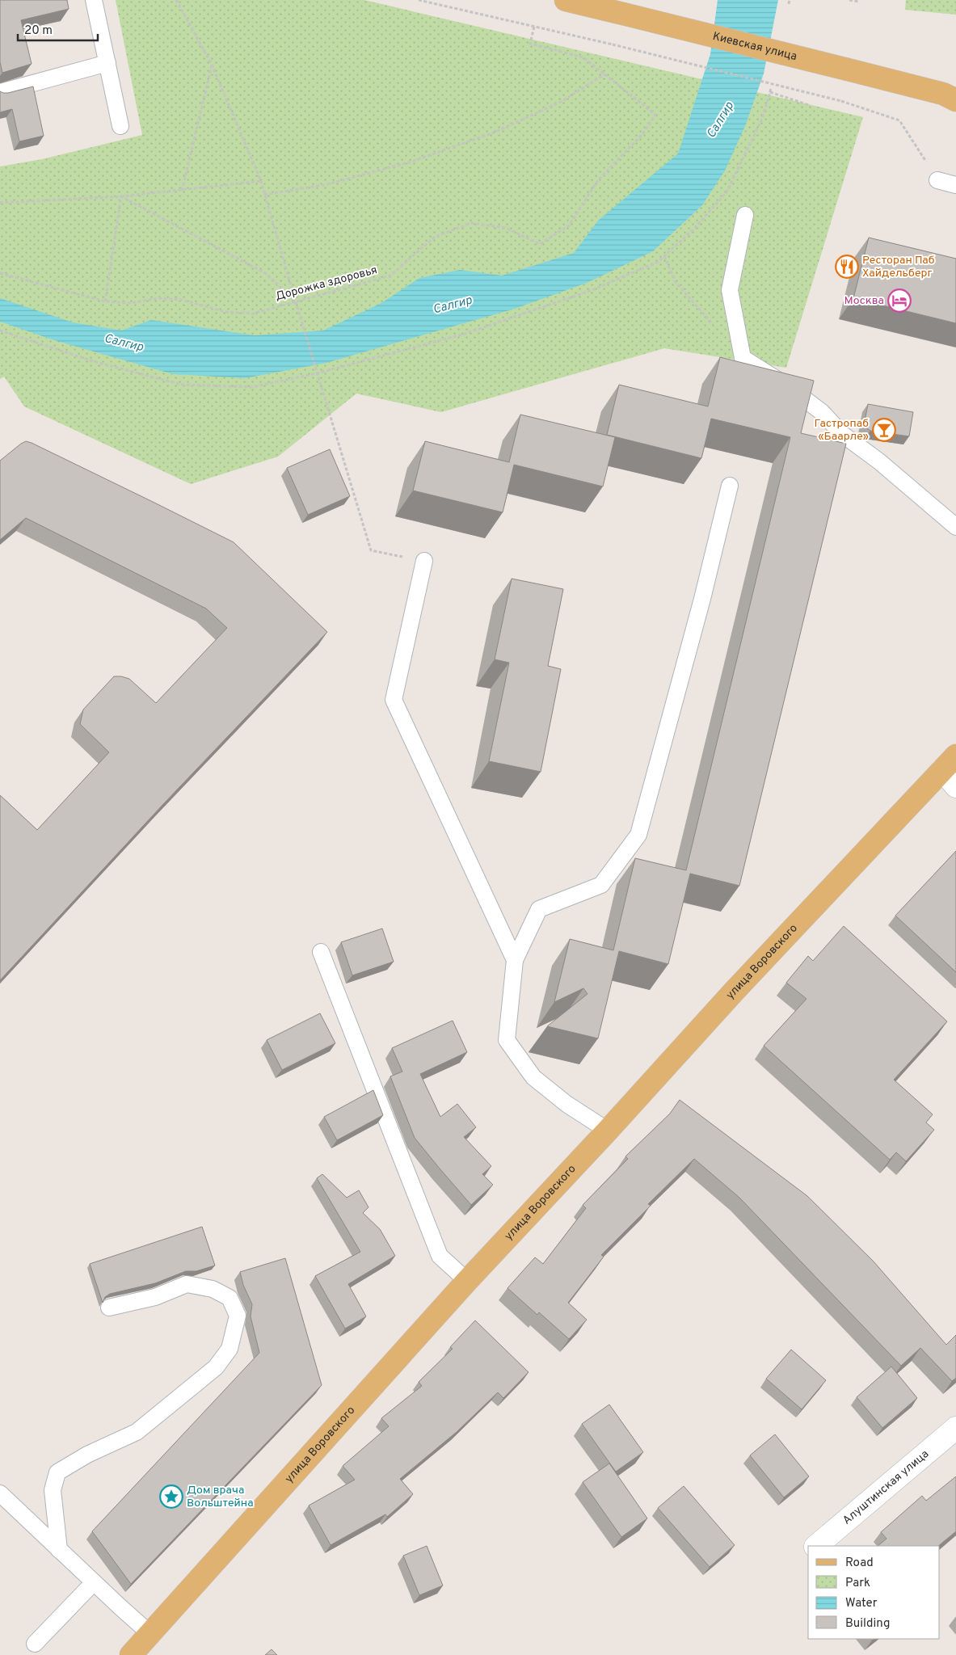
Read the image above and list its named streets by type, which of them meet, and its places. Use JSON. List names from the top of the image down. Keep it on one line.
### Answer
{"streets":{"main road":["Киевская улица","улица Воровского"],"street":["Алуштинская улица"],"path":["Дорожка здоровья"]},"water":["Салгир"],"places":{"restaurant":["Ресторан Паб Хайдельберг"],"hotel":["Москва"],"bar":["Гастропаб «Баарле»"],"place":["Дом врача Вольштейна"]},"legend":["Road","Park","Water","Building"],"scale_bar":"20 m"}
